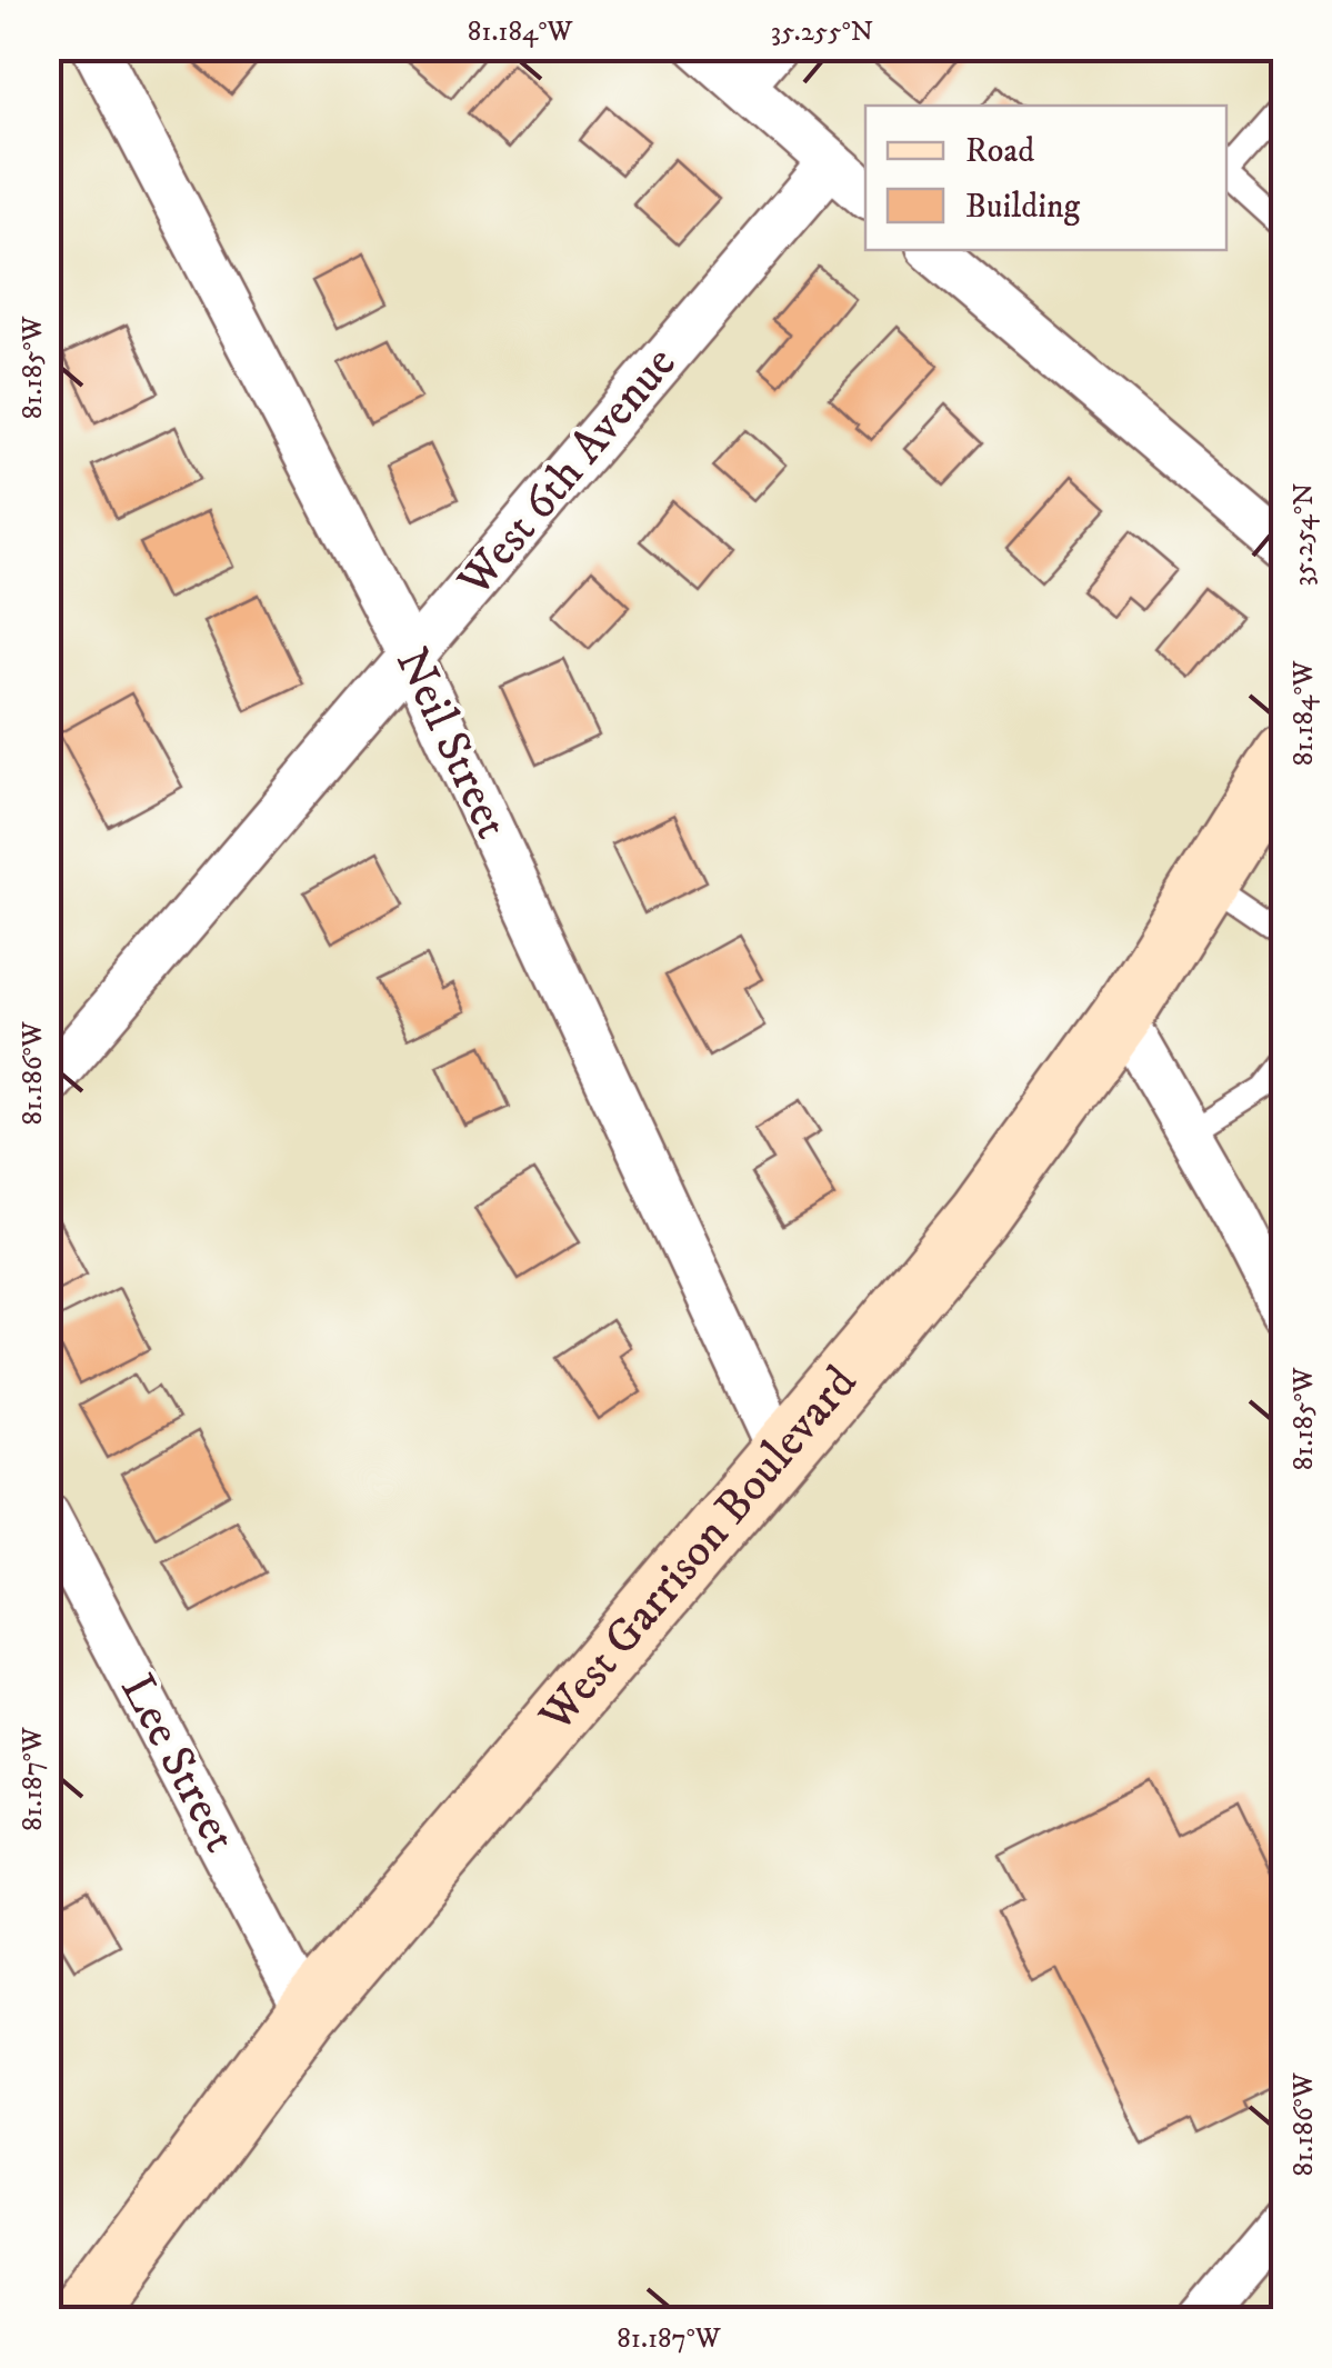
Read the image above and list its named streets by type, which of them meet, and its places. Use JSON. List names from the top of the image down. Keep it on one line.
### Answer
{"streets":{"main road":["West Garrison Boulevard"],"street":["West 6th Avenue","Neil Street","Lee Street"]},"crossings":[["West 6th Avenue","Neil Street"],["Neil Street","West Garrison Boulevard"],["West Garrison Boulevard","Lee Street"]],"legend":["Road","Building"],"coordinates":["81.184°W","35.255°N","81.185°W","35.254°N","81.186°W","81.187°W"]}
